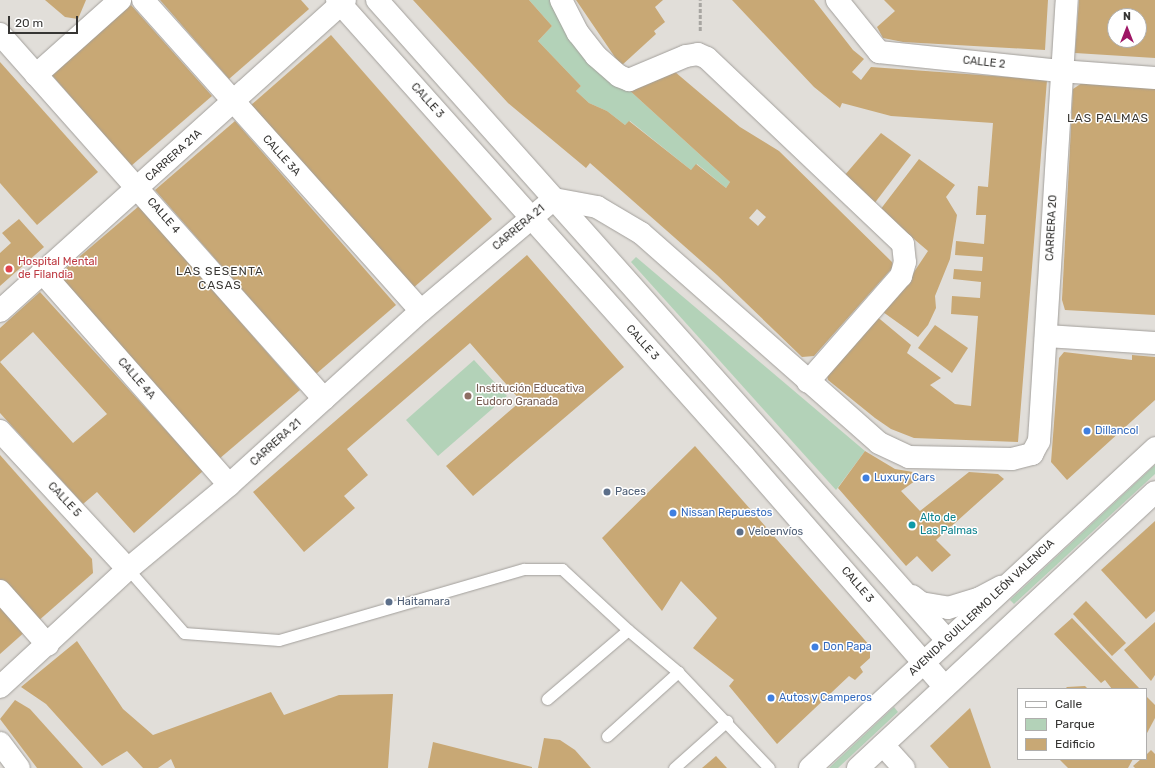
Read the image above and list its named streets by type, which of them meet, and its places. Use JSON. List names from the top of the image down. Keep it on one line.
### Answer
{"streets":{"street":["CALLE 2","CALLE 3","CARRERA 21A","CALLE 3A","CALLE 4","CARRERA 21","CARRERA 20","CALLE 4A","CALLE 5","AVENIDA GUILLERMO LEÓN VALENCIA"]},"crossings":[["CALLE 2","CARRERA 20"],["CALLE 3","CARRERA 21A"],["CALLE 3","CARRERA 21"],["CALLE 3","AVENIDA GUILLERMO LEÓN VALENCIA"],["CARRERA 21A","CALLE 3A"],["CARRERA 21A","CALLE 4"],["CARRERA 21A","CALLE 4A"],["CALLE 3A","CARRERA 21"],["CALLE 4","CARRERA 21"],["CARRERA 21","CALLE 4A"],["CARRERA 21","CALLE 5"]],"districts":["LAS PALMAS","LAS SESENTA CASAS"],"places":["Hospital Mental de Filandia","Institución Educativa Eudoro Granada","Dillancol","Luxury Cars","Paces","Nissan Repuestos","Alto de Las Palmas","Veloenvíos","Haitamara","Don Papa","Autos y Camperos"],"legend":["Calle","Parque","Edificio"],"scale_bar":"20 m","north":"top"}
